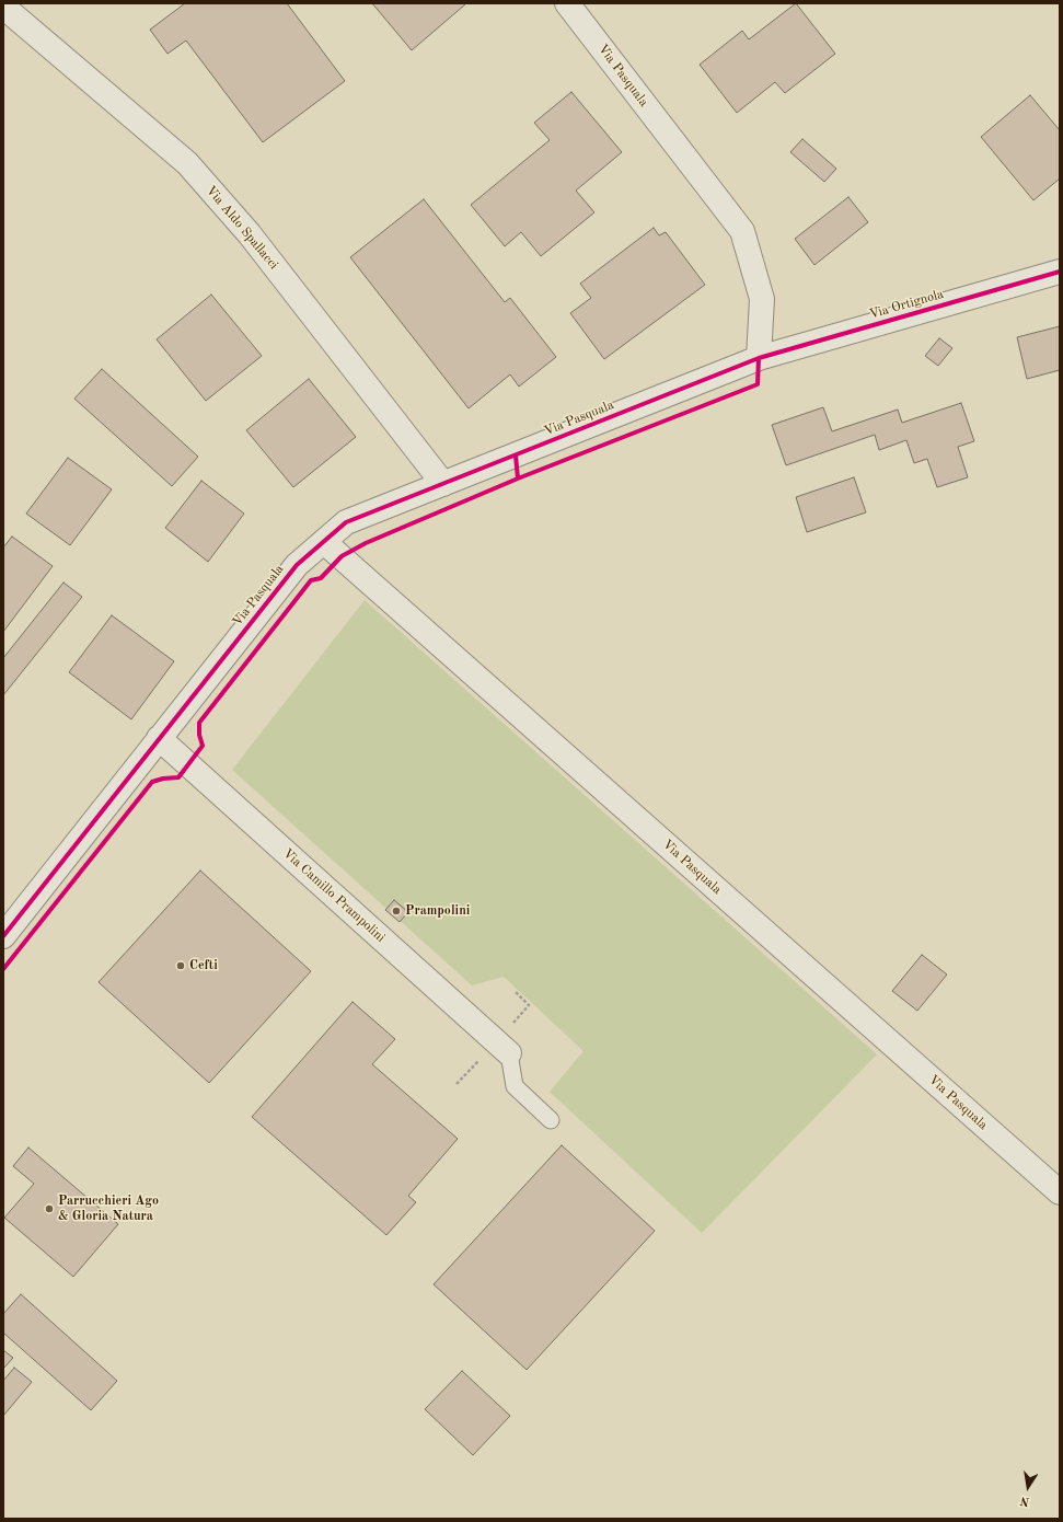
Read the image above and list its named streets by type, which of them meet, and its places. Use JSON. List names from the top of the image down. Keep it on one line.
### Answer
{"streets":{"street":["Via Pasquala","Via Aldo Spallacci","Via Ortignola","Via Camillo Prampolini"]},"crossings":[["Via Pasquala","Via Aldo Spallacci"],["Via Pasquala","Via Ortignola"],["Via Pasquala","Via Camillo Prampolini"]],"places":["Prampolini","Cefti","Parrucchieri Ago & Gloria Natura"],"north":"bottom"}
